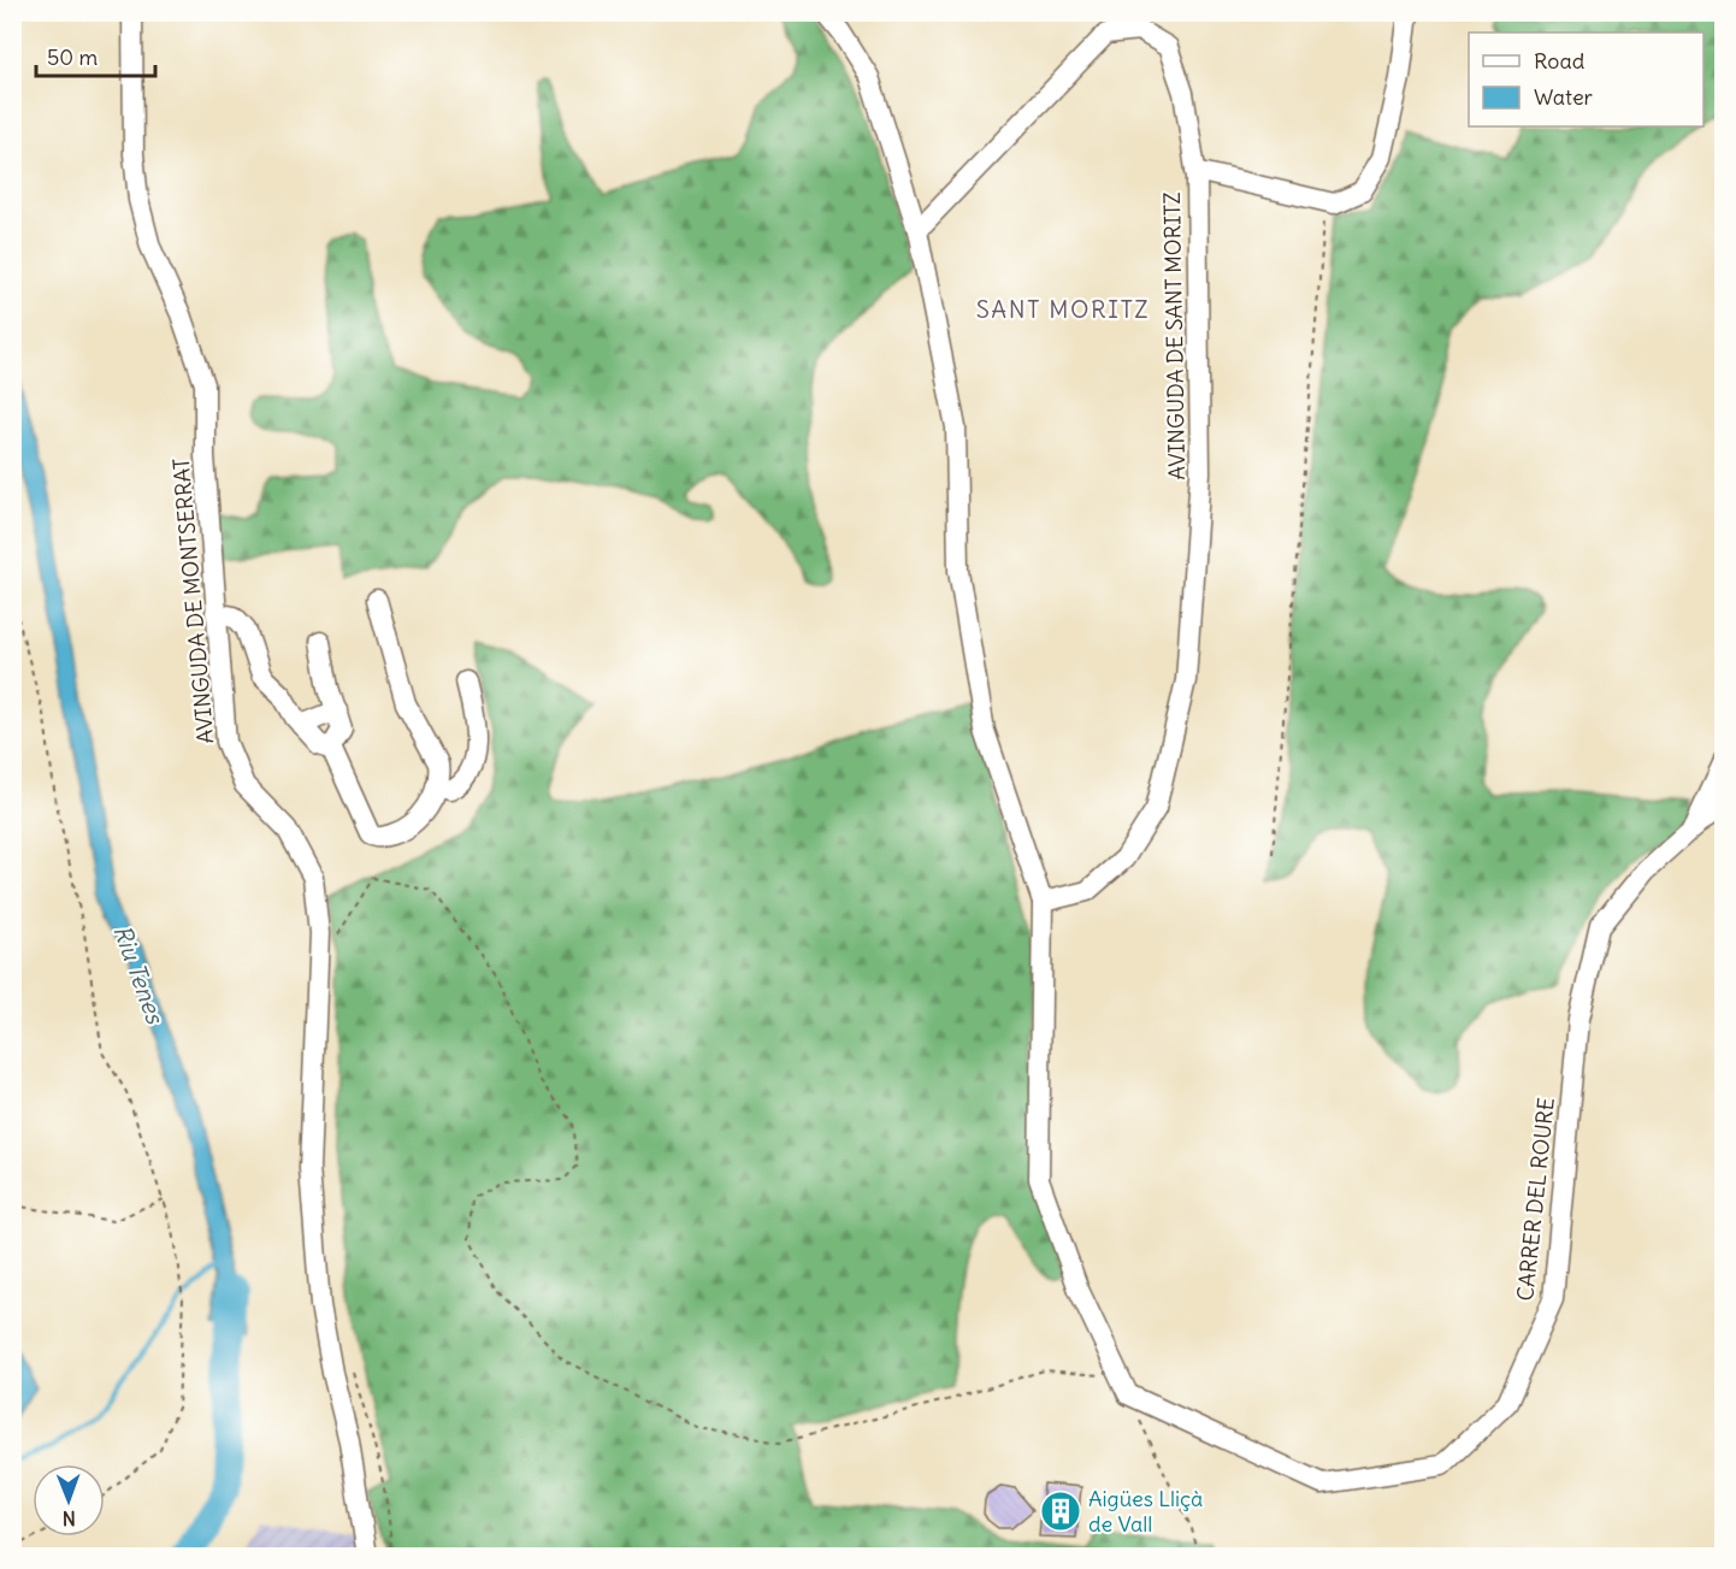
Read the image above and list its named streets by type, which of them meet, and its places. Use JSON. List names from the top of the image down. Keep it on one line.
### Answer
{"streets":{"street":["AVINGUDA DE SANT MORITZ","AVINGUDA DE MONTSERRAT","CARRER DEL ROURE"]},"districts":["SANT MORITZ"],"water":["Riu Tenes"],"places":{"building":["Aigües Lliçà de Vall"]},"legend":["Road","Water"],"scale_bar":"50 m","north":"bottom"}
